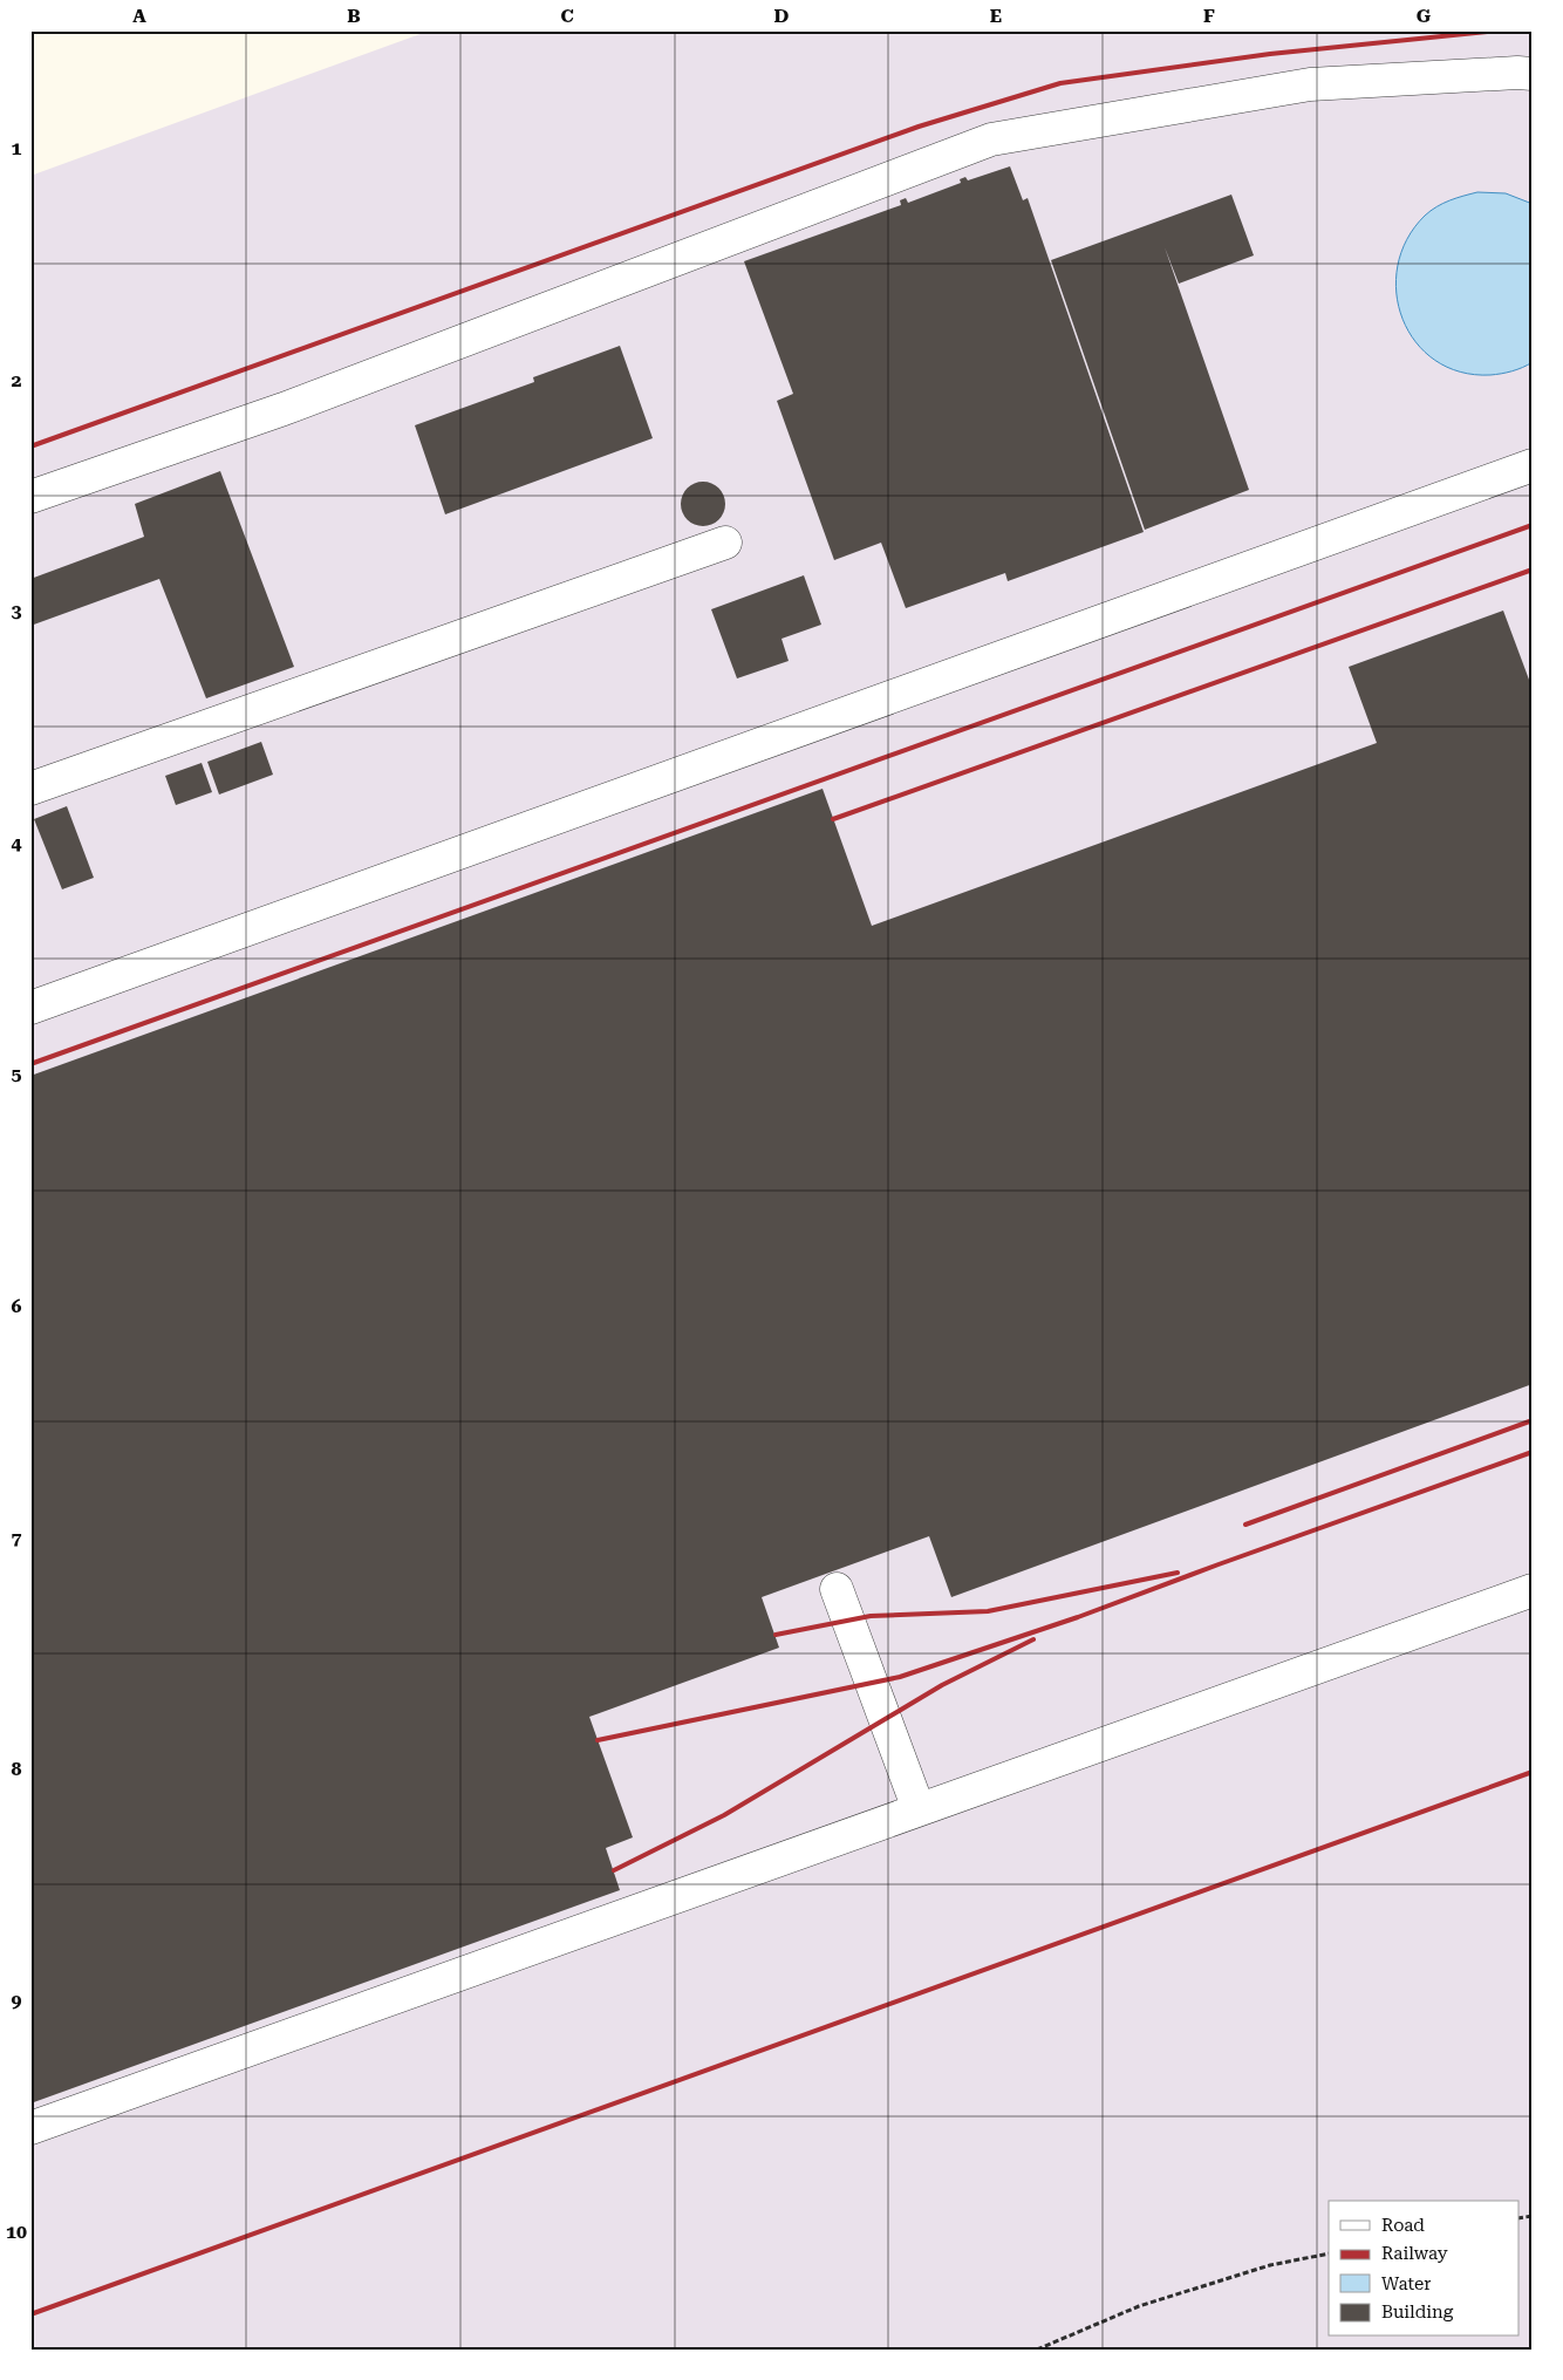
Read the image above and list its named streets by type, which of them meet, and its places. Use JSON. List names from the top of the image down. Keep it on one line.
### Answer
{"legend":["Road","Railway","Water","Building"],"grid":{"columns":["A","B","C","D","E","F","G"],"rows":["1","2","3","4","5","6","7","8","9","10"]}}
